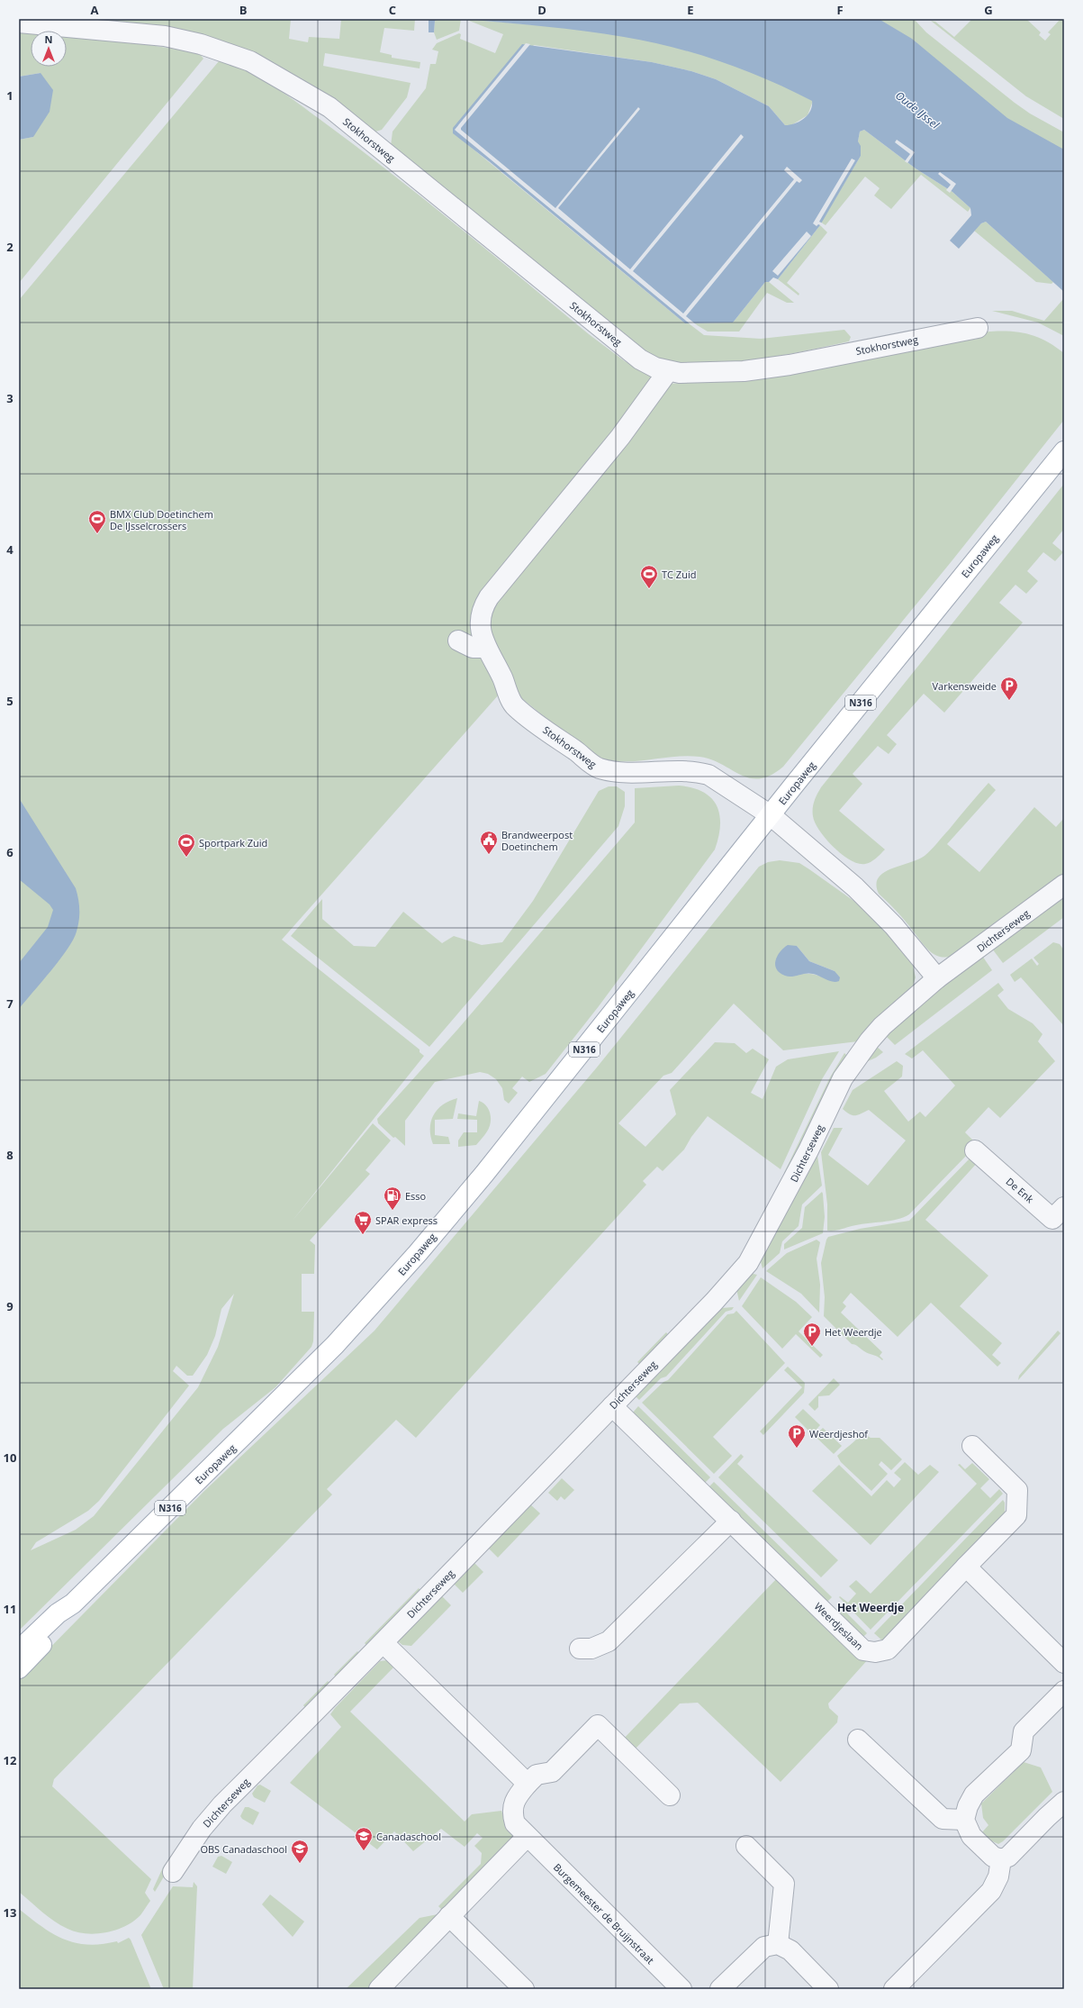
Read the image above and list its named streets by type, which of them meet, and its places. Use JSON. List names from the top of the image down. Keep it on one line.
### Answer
{"streets":{"main road":["Europaweg","N316"],"street":["Stokhorstweg","Dichterseweg","De Enk","Weerdjeslaan","Burgemeester de Bruijnstraat"]},"crossings":[["Stokhorstweg","Europaweg"],["Dichterseweg","Weerdjeslaan"]],"districts":["Het Weerdje"],"water":["Oude IJssel"],"places":{"sports":["BMX Club Doetinchem De IJsselcrossers","TC Zuid","Sportpark Zuid"],"parking":["Varkensweide","Het Weerdje","Weerdjeshof"],"public building":["Brandweerpost Doetinchem"],"fuel station":["Esso"],"supermarket":["SPAR express"],"school or university":["Canadaschool","OBS Canadaschool"]},"north":"top","grid":{"columns":["A","B","C","D","E","F","G"],"rows":["1","2","3","4","5","6","7","8","9","10","11","12","13"]}}
